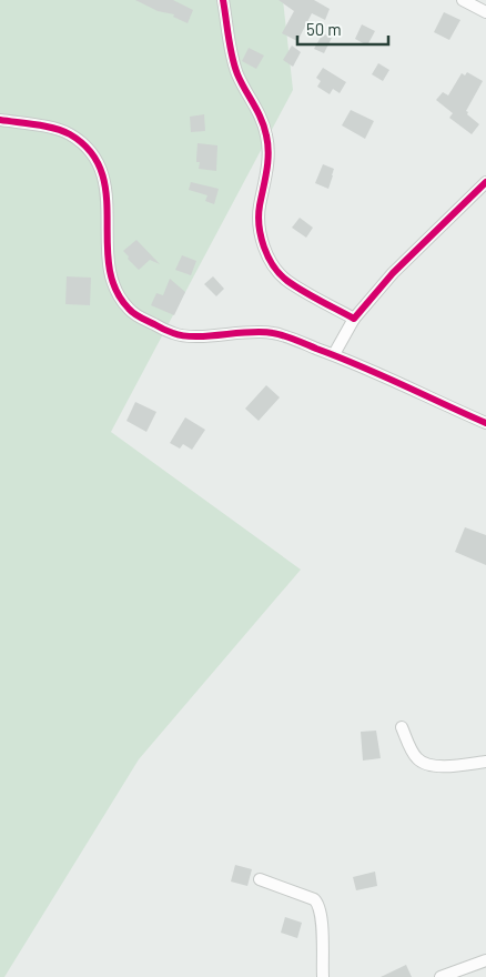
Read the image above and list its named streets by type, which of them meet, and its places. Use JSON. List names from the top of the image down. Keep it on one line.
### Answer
{"scale_bar":"50 m"}
